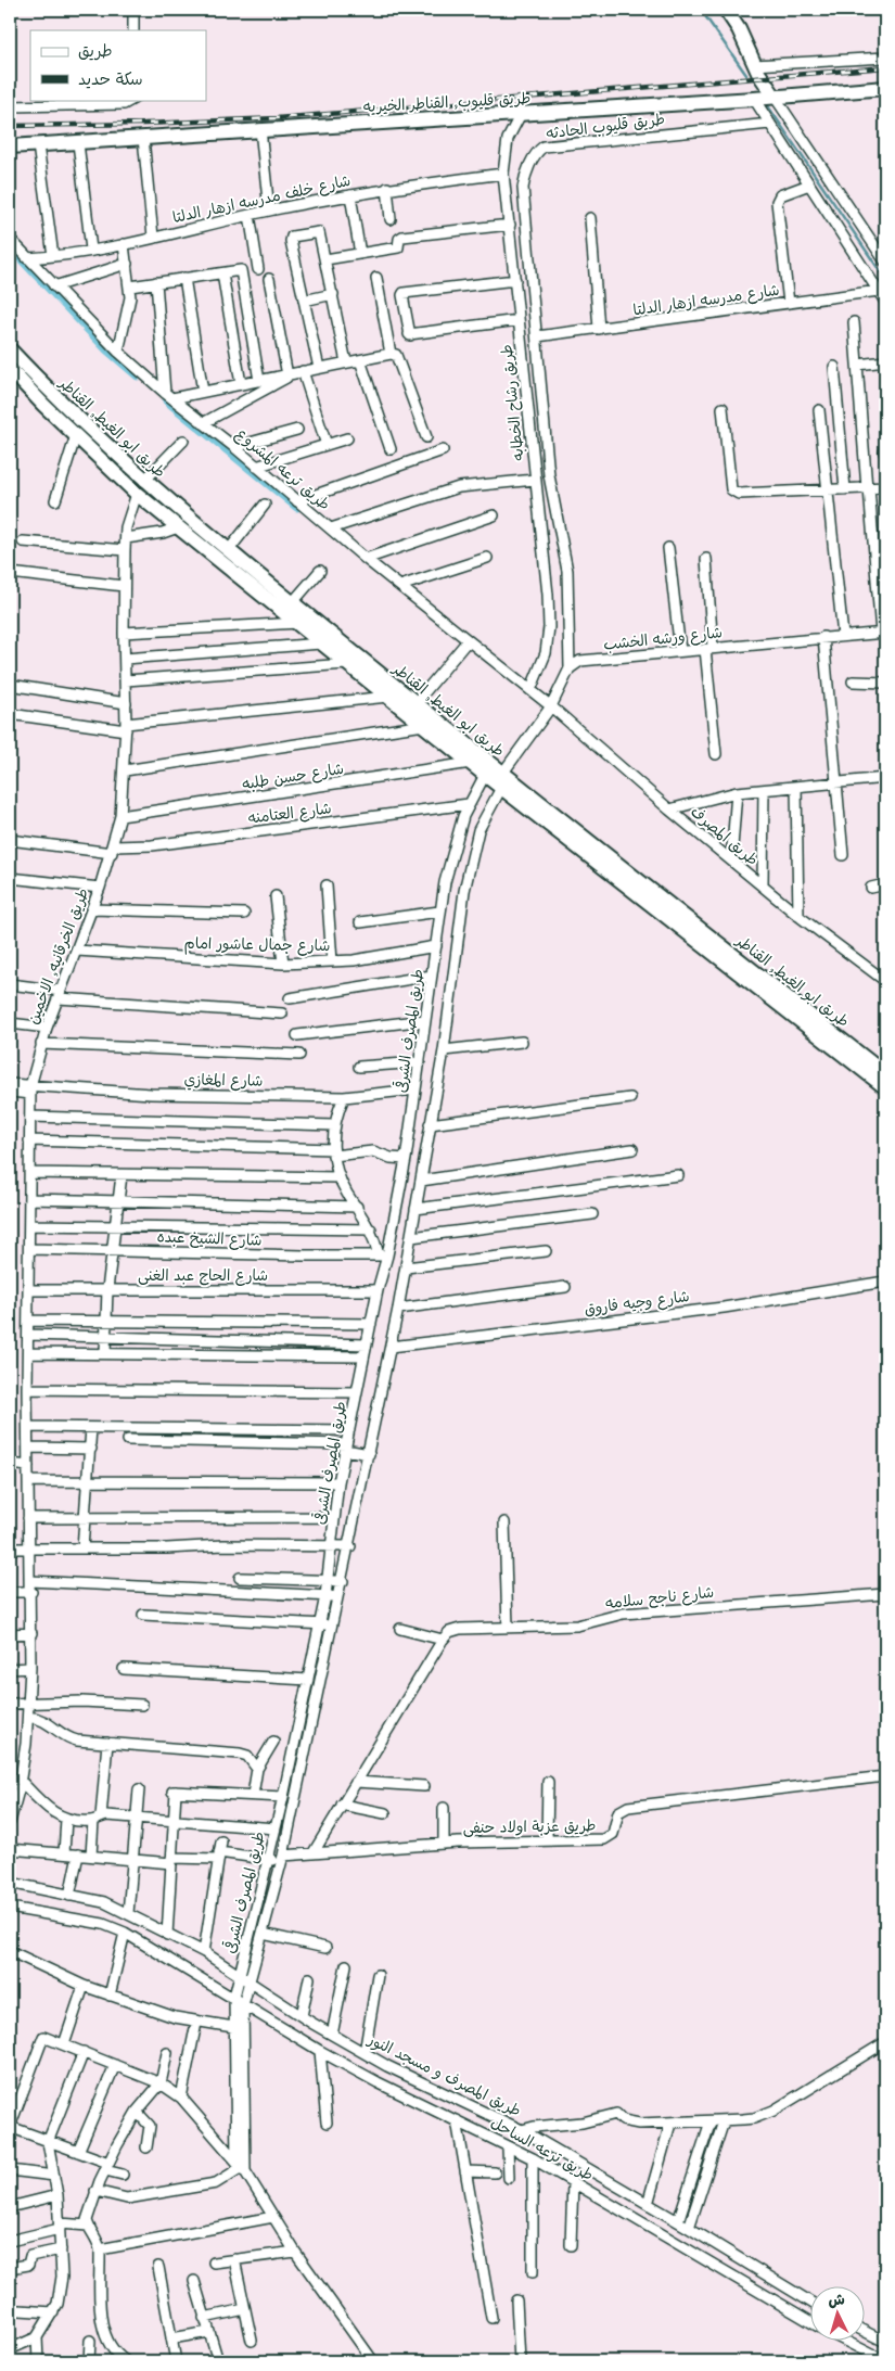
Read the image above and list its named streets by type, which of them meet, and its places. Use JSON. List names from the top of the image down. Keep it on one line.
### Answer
{"streets":{"main road":["طريق قليوب, القناطر الخيريه","طريق ابو الغيط, القناطر"],"street":["طريق قليوب الحادثه","شارع خلف مدرسه ازهار الدلتا","شارع مدرسه ازهار الدلتا","طريق رشاح الخطابه","طريق ترعه المشروع","شارع ورشه الخشب","شارع حسن طلبه","شارع العتامنه","طريق المصرف","شارع جمال عاشور امام","طريق الخرقانيه, الاخمين","طريق المصرف الشرقى","شارع المغازي","شارع الشيخ عبده","شارع الحاج عبد الغنى","شارع وجيه فاروق","شارع ناجح سلامه","طريق عزبة اولاد حنفى","طريق المصرف و مسجد النور","طريق ترعه الساحل"]},"crossings":[["طريق قليوب, القناطر الخيريه","طريق رشاح الخطابه"],["طريق قليوب الحادثه","شارع مدرسه ازهار الدلتا"],["شارع خلف مدرسه ازهار الدلتا","طريق رشاح الخطابه"],["شارع خلف مدرسه ازهار الدلتا","طريق ترعه المشروع"],["طريق رشاح الخطابه","طريق ترعه المشروع"],["طريق ابو الغيط, القناطر","شارع حسن طلبه"],["طريق ابو الغيط, القناطر","طريق الخرقانيه, الاخمين"],["طريق ابو الغيط, القناطر","طريق المصرف الشرقى"],["طريق ترعه المشروع","طريق المصرف"],["شارع حسن طلبه","طريق الخرقانيه, الاخمين"],["شارع العتامنه","طريق الخرقانيه, الاخمين"],["شارع العتامنه","طريق المصرف الشرقى"],["شارع جمال عاشور امام","طريق الخرقانيه, الاخمين"],["شارع جمال عاشور امام","طريق المصرف الشرقى"],["طريق الخرقانيه, الاخمين","شارع المغازي"],["طريق الخرقانيه, الاخمين","شارع الشيخ عبده"],["طريق الخرقانيه, الاخمين","شارع الحاج عبد الغنى"],["طريق المصرف الشرقى","شارع المغازي"],["طريق المصرف الشرقى","شارع الشيخ عبده"],["طريق المصرف الشرقى","شارع الحاج عبد الغنى"],["طريق المصرف الشرقى","شارع وجيه فاروق"],["طريق المصرف الشرقى","طريق عزبة اولاد حنفى"],["طريق المصرف الشرقى","طريق المصرف و مسجد النور"],["طريق المصرف الشرقى","طريق ترعه الساحل"]],"legend":["طريق","سكة حديد"],"north":"top"}
